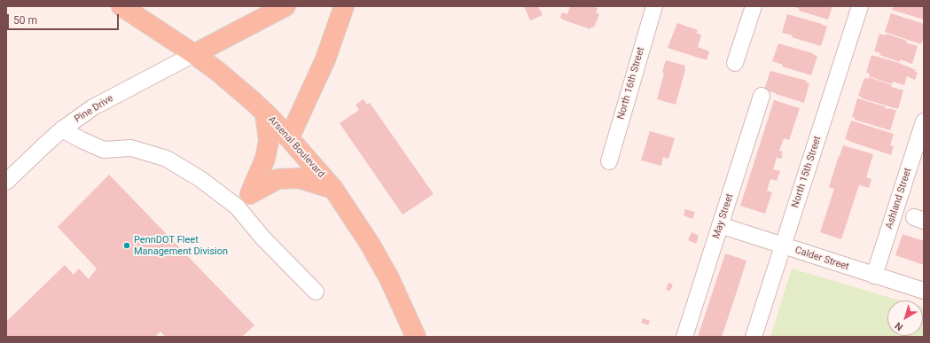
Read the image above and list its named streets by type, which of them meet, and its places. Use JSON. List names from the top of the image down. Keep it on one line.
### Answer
{"streets":{"main road":["Arsenal Boulevard"],"street":["North 16th Street","Pine Drive","North 15th Street","Ashland Street","May Street","Calder Street"]},"crossings":[["Pine Drive","Arsenal Boulevard"],["North 15th Street","Calder Street"],["Ashland Street","Calder Street"],["May Street","Calder Street"]],"places":["PennDOT Fleet Management Division"],"scale_bar":"50 m","north":"bottom left"}
